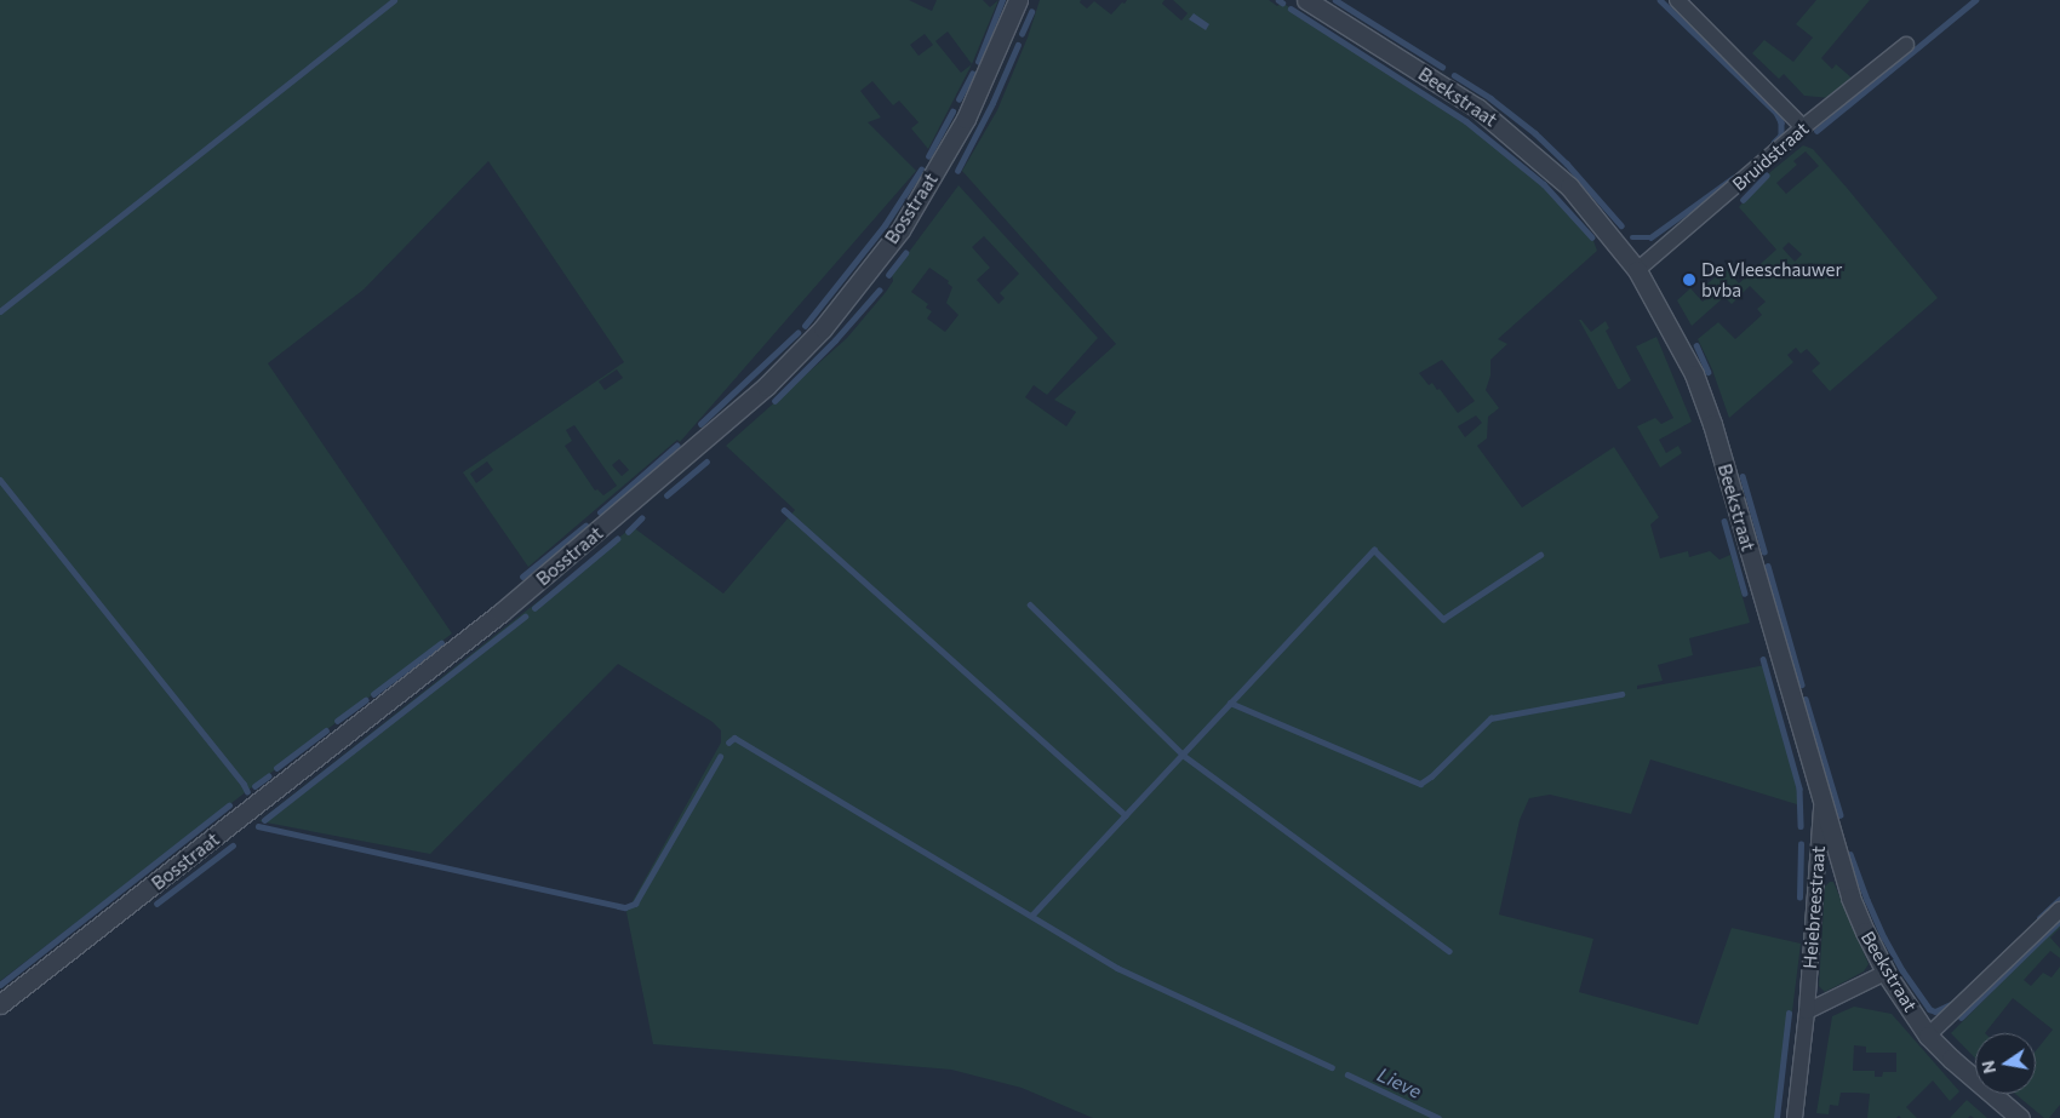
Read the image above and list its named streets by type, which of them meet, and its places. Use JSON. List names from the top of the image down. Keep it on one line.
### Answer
{"streets":{"street":["Beekstraat","Bruidstraat","Bosstraat","Heiebreestraat"]},"crossings":[["Beekstraat","Bruidstraat"],["Beekstraat","Heiebreestraat"]],"water":["Lieve"],"places":["De Vleeschauwer bvba"],"north":"left"}
